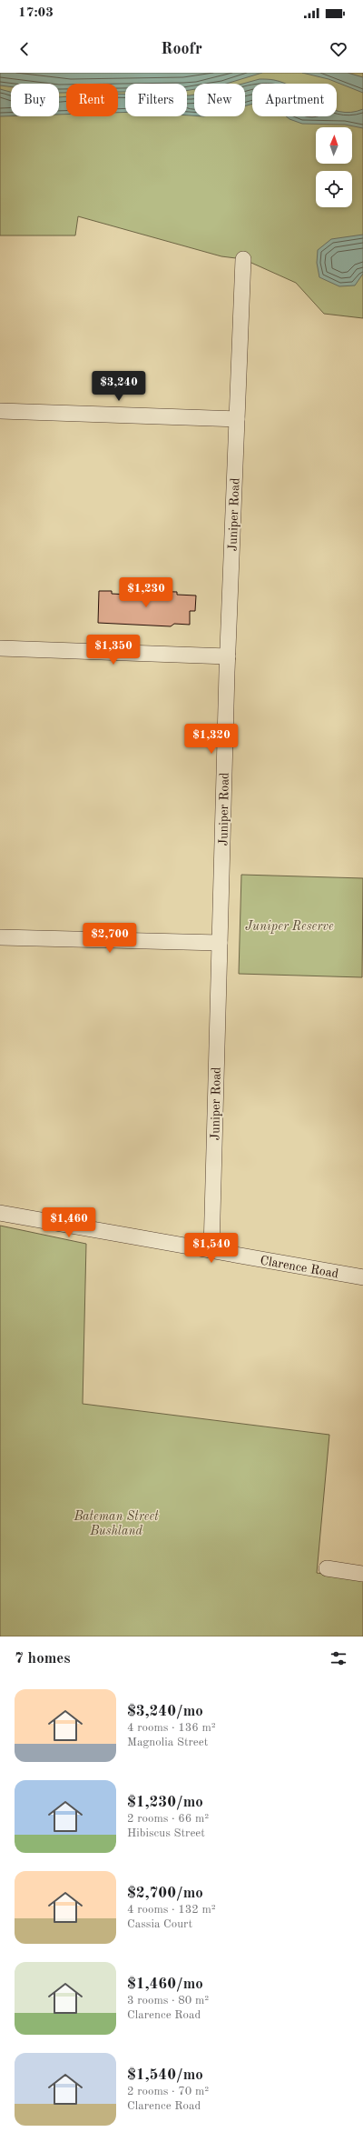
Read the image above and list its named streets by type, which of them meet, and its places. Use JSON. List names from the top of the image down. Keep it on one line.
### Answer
{"streets":{"street":["Juniper Road","Clarence Road"]},"crossings":[["Juniper Road","Clarence Road"]],"parks":["Juniper Reserve","Bateman Street Bushland"],"north":"top","page":{"status":"17:03","header":"Roofr","chip":["Buy","Rent","Filters","New","Apartment"],"price":["$3,240","$1,230","$1,350","$1,320","$2,700","$1,460","$1,540"],"heading":"7 homes","list":[{"name":"$3,240/mo","note":"4 rooms · 136 m² · Magnolia Street"},{"name":"$1,230/mo","note":"2 rooms · 66 m² · Hibiscus Street"},{"name":"$2,700/mo","note":"4 rooms · 132 m² · Cassia Court"},{"name":"$1,460/mo","note":"3 rooms · 80 m² · Clarence Road"},{"name":"$1,540/mo","note":"2 rooms · 70 m² · Clarence Road"}]}}
